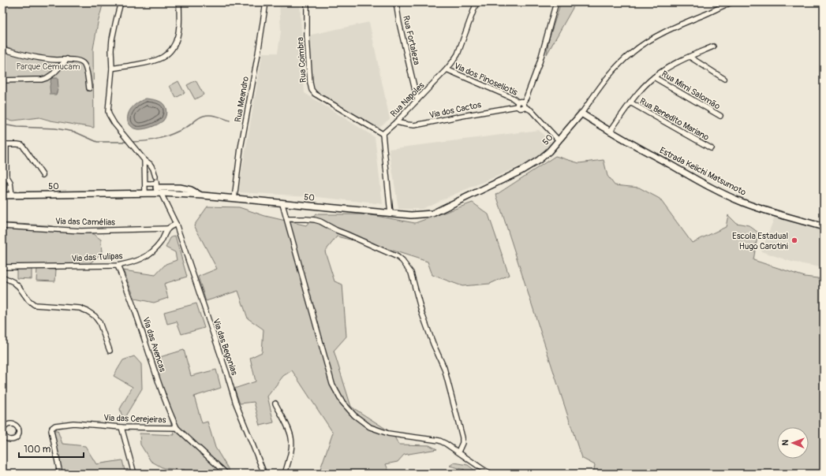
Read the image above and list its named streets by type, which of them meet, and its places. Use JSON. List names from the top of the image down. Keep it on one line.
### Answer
{"streets":{"main road":["50","Estrada Keiichi Matsumoto"],"street":["Rua Fortaleza","Rua Coimbra","Via dos Pinoseliotis","Rua Mimi Salomão","Rua Meandro","Rua Napoles","Via dos Cactos","Rua Benedito Mariano","Via das Camélias","Via das Tulipas","Via das Avencas","Via das Begonias","Via das Cerejeiras"]},"crossings":[["Rua Fortaleza","Rua Napoles"],["Rua Coimbra","Rua Napoles"],["Via dos Pinoseliotis","Rua Napoles"],["Via dos Pinoseliotis","Via dos Cactos"],["Via dos Pinoseliotis","50"],["Rua Meandro","50"],["Rua Napoles","Via dos Cactos"],["50","Estrada Keiichi Matsumoto"],["Via das Camélias","Via das Tulipas"],["Via das Tulipas","Via das Avencas"],["Via das Tulipas","Via das Begonias"],["Via das Avencas","Via das Cerejeiras"]],"parks":["Parque Cemucam"],"places":["Escola Estadual Hugo Carotini"],"scale_bar":"100 m","north":"left"}
